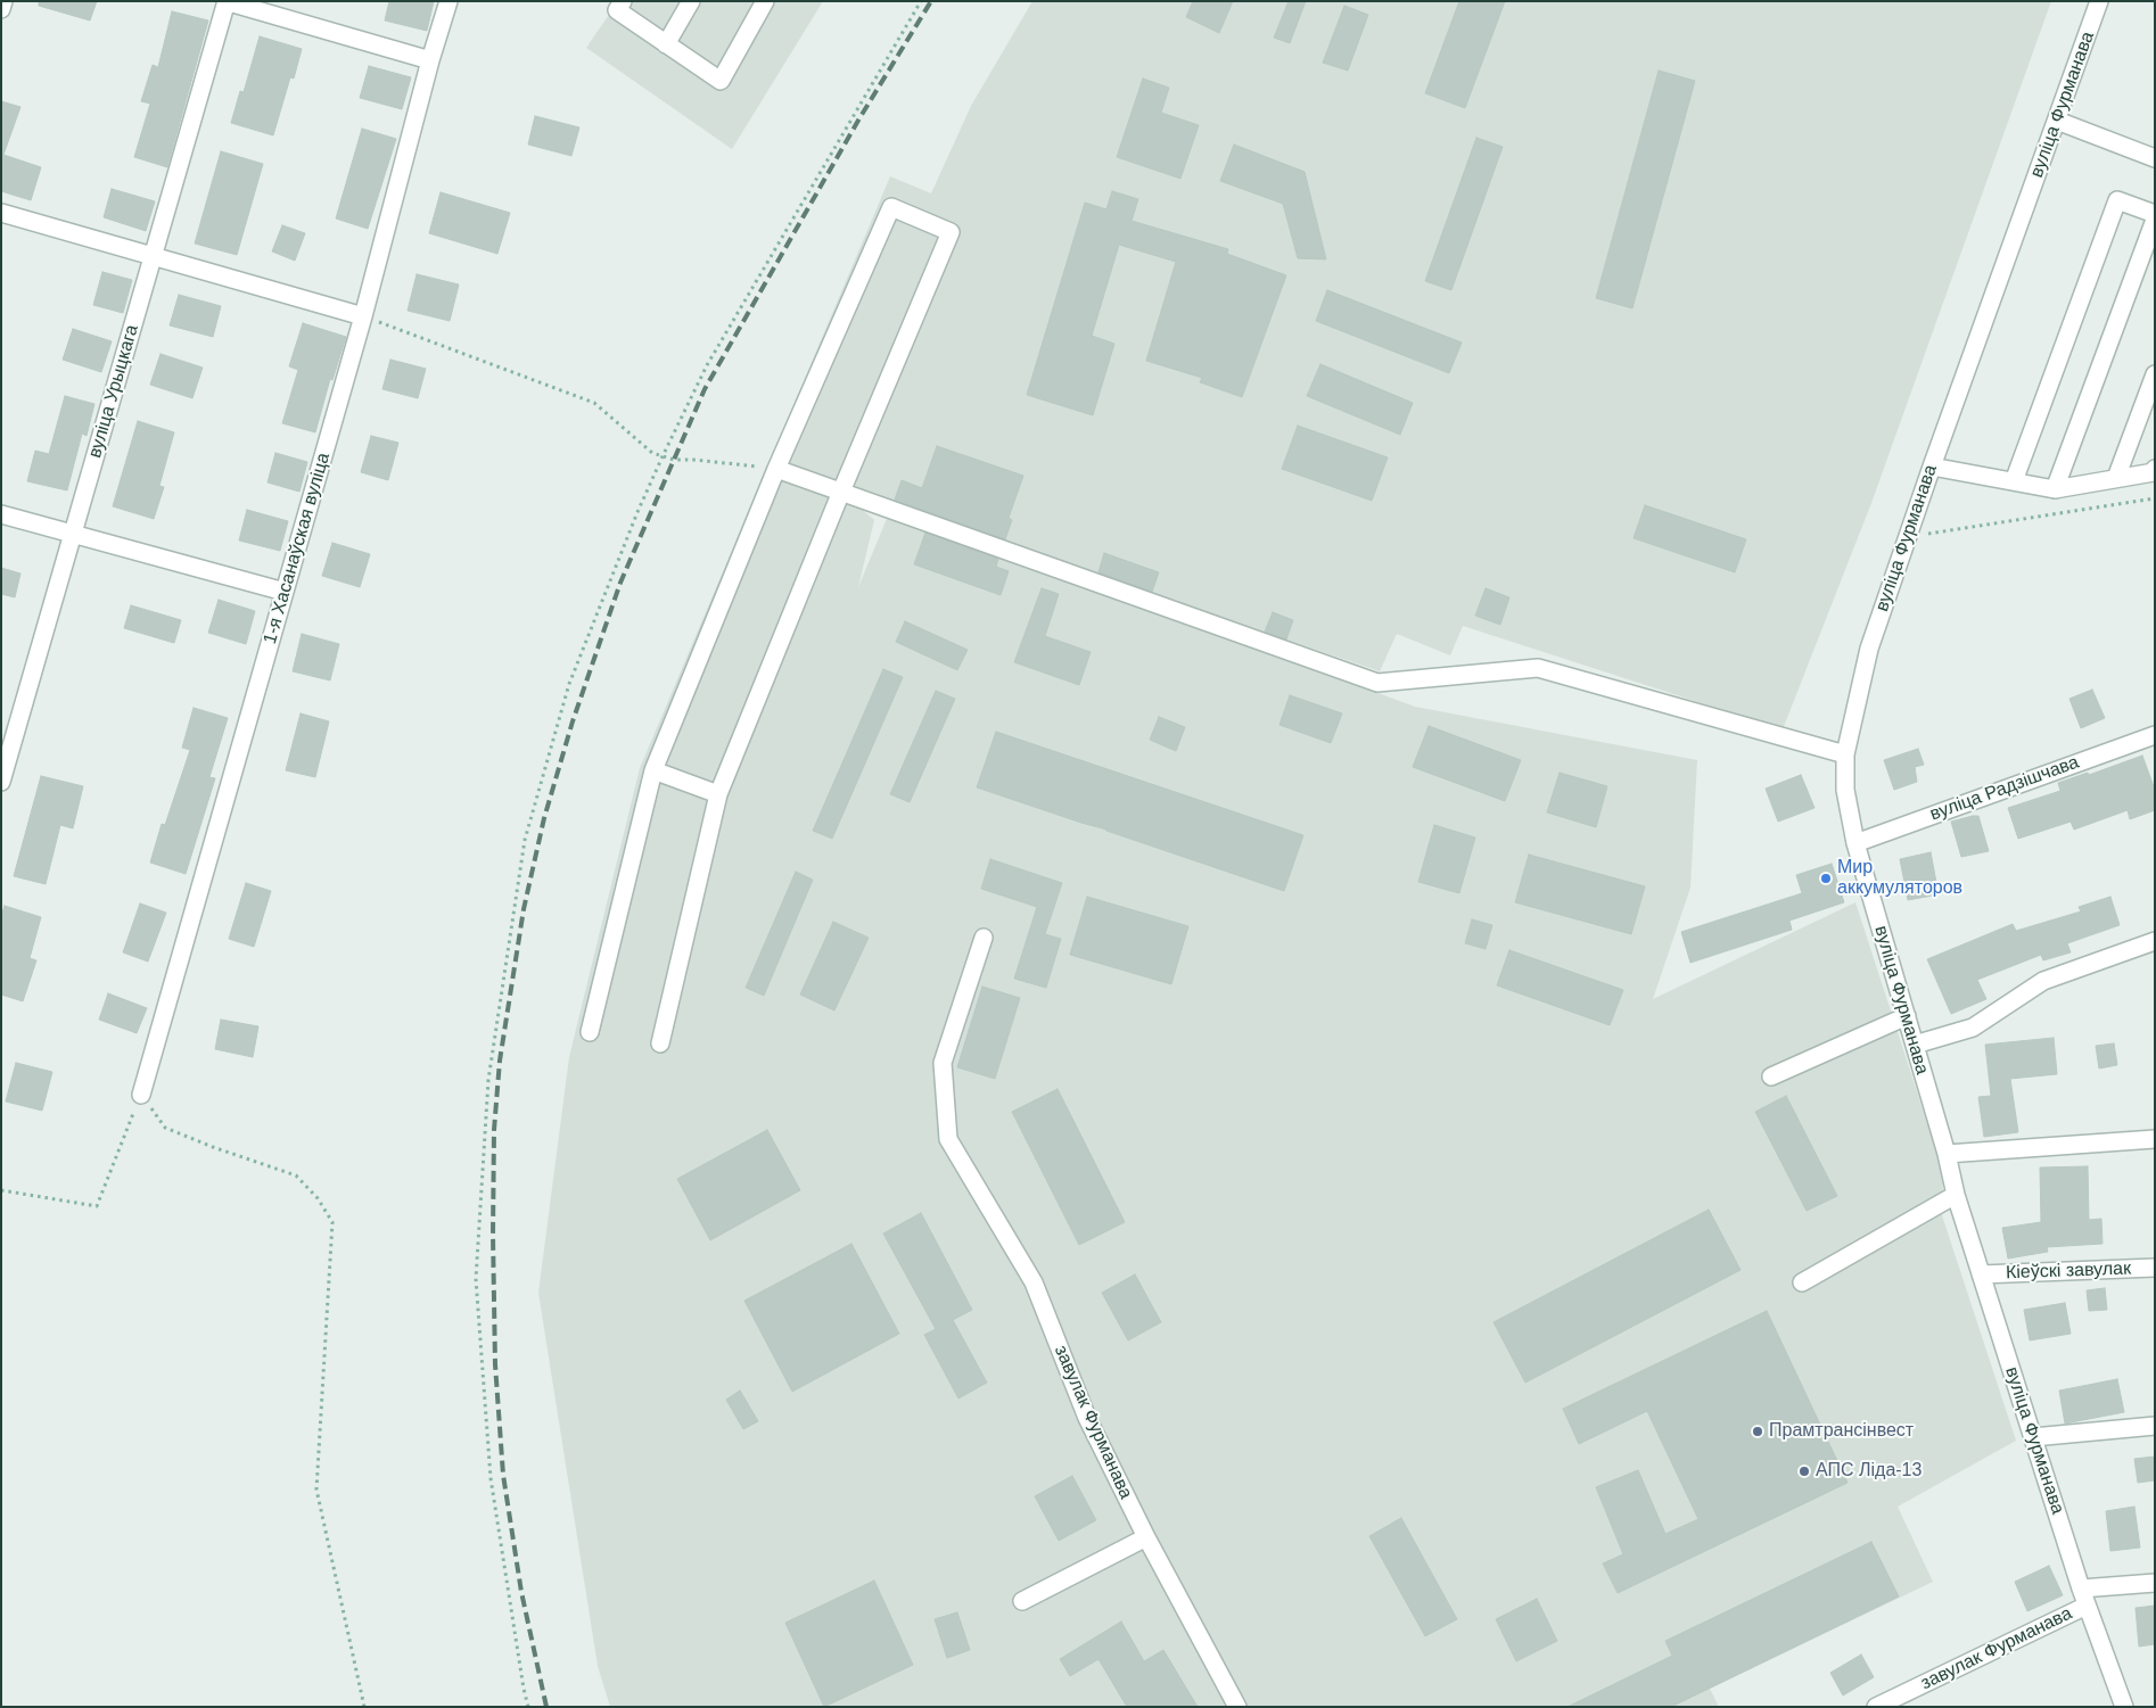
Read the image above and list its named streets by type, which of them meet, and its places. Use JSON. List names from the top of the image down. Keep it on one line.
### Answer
{"streets":{"street":["вуліца Фурманава","вуліца Урыцкага","1-я Хасанаўская вуліца","вуліца Радзішчава","Кіеўскі завулак","завулак Фурманава"]},"crossings":[["вуліца Фурманава","вуліца Радзішчава"],["вуліца Фурманава","Кіеўскі завулак"],["вуліца Фурманава","завулак Фурманава"]],"places":["Мир аккумуляторов","Прамтрансінвест","АПС Ліда-13"]}
